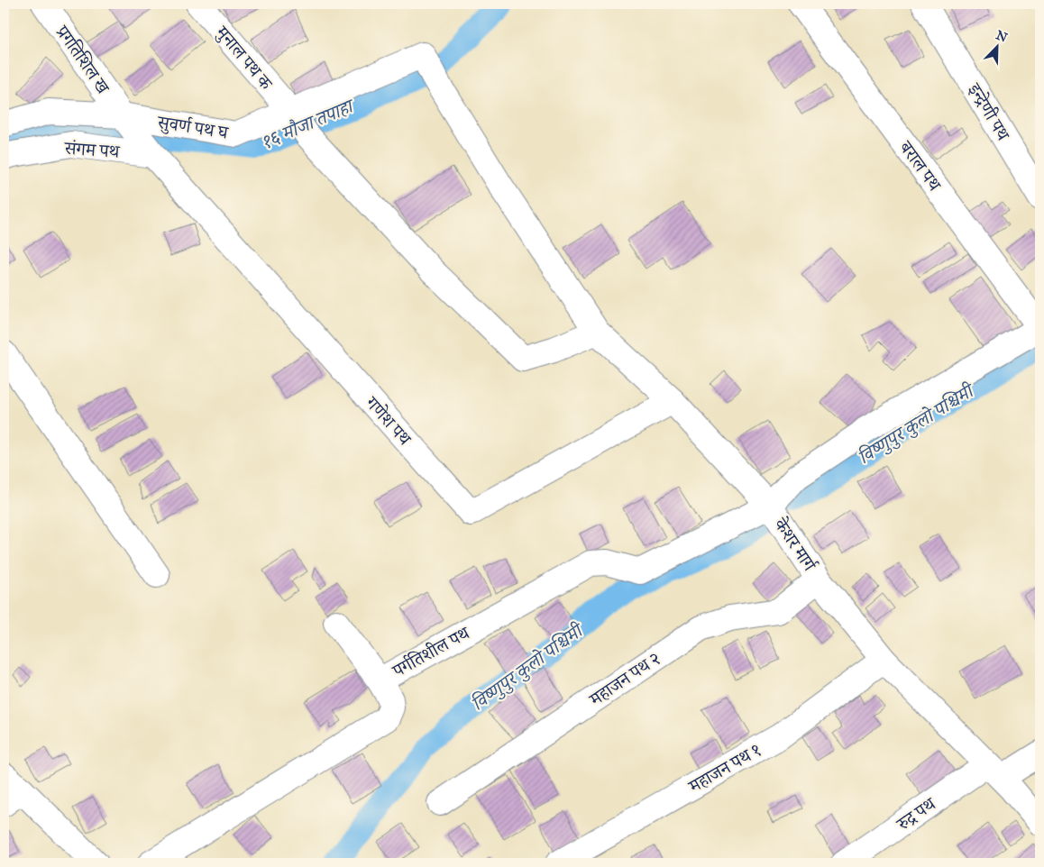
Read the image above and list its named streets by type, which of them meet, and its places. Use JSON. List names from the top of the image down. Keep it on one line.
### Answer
{"streets":{"street":["मुनाल पथ क","प्रगतिशिल ख","इन्द्रेणी पथ","सुवर्ण पथ घ","संगम पथ","बराल पथ","गणेश पथ","केशर मार्ग","पर्गतिशील पथ","महाजन पथ २","महाजन पथ १","रुद्र पथ"]},"crossings":[["मुनाल पथ क","सुवर्ण पथ घ"],["प्रगतिशिल ख","सुवर्ण पथ घ"],["प्रगतिशिल ख","संगम पथ"],["प्रगतिशिल ख","गणेश पथ"],["संगम पथ","गणेश पथ"],["बराल पथ","केशर मार्ग"],["केशर मार्ग","पर्गतिशील पथ"],["केशर मार्ग","महाजन पथ २"],["केशर मार्ग","महाजन पथ १"],["केशर मार्ग","रुद्र पथ"]],"water":["१६ मौजा तपाहा","विष्णुपुर कुलो पश्चिमी"],"north":"top right"}
